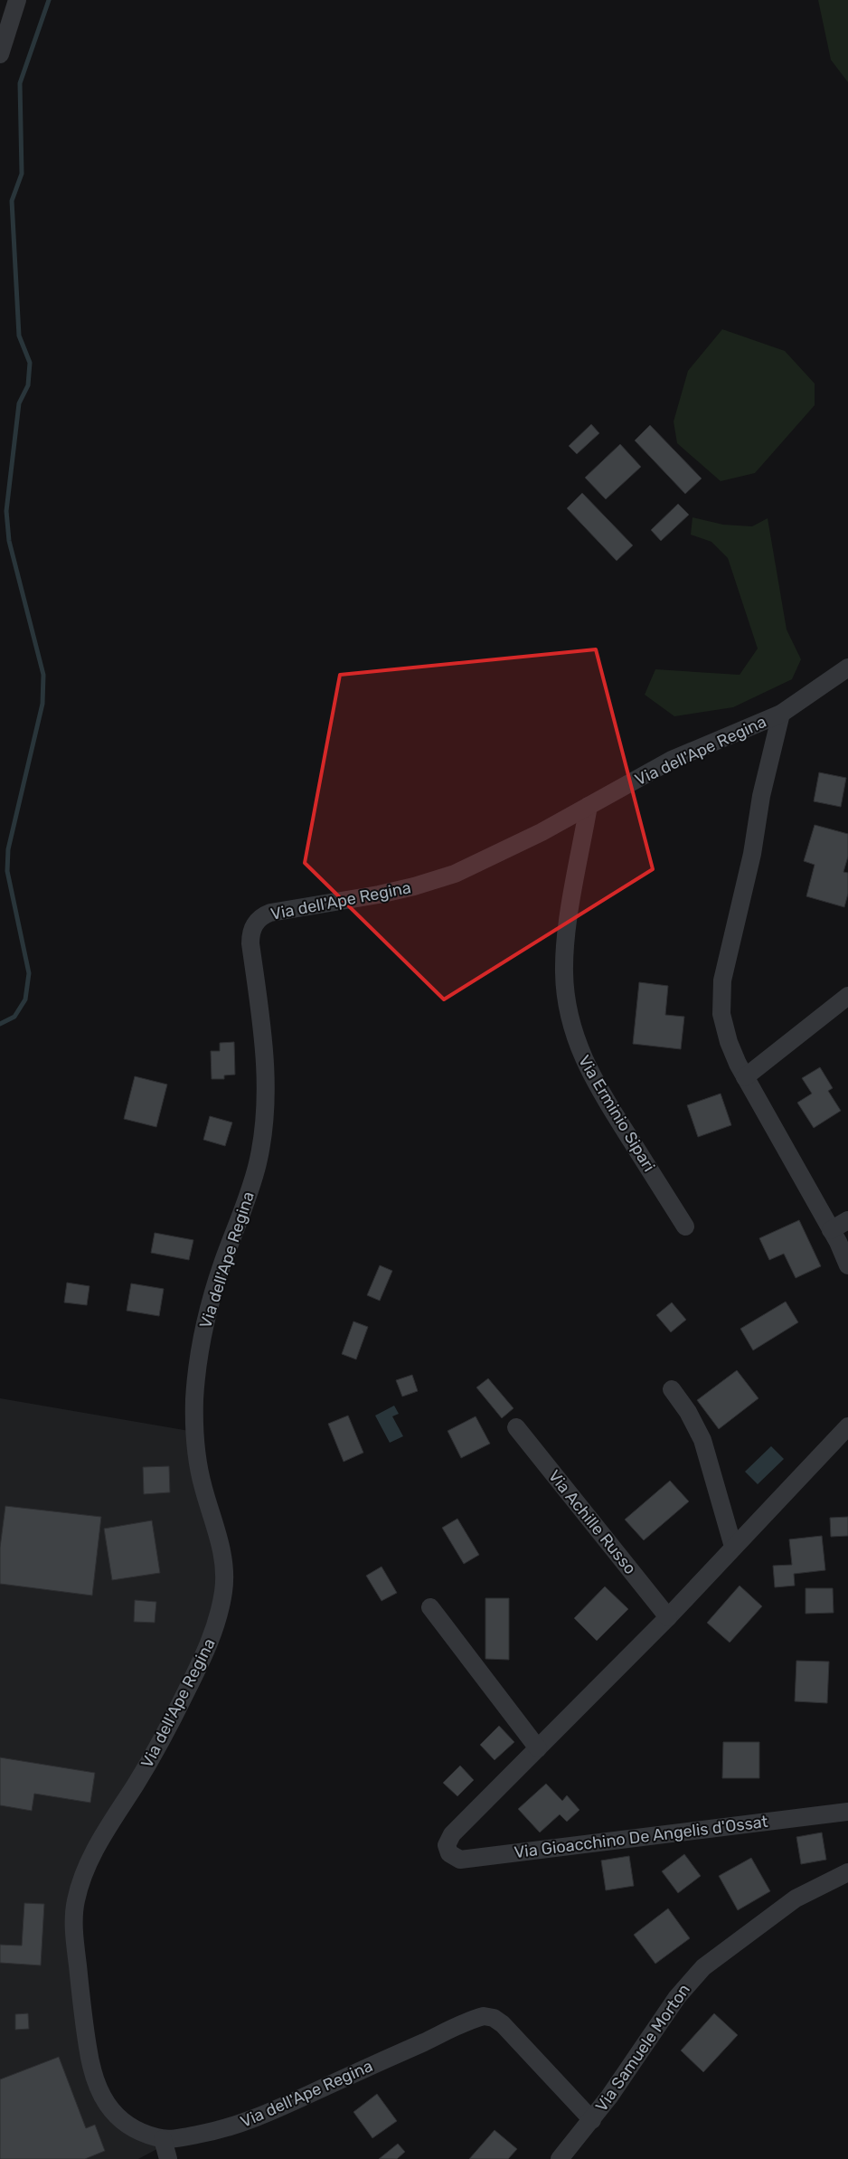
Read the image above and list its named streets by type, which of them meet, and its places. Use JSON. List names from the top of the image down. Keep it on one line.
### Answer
{"streets":{"street":["Via dell'Ape Regina","Via Erminio Sipari","Via Achille Russo","Via Gioacchino De Angelis d'Ossat","Via Samuele Morton"]},"crossings":[["Via dell'Ape Regina","Via Erminio Sipari"],["Via dell'Ape Regina","Via Samuele Morton"]]}
